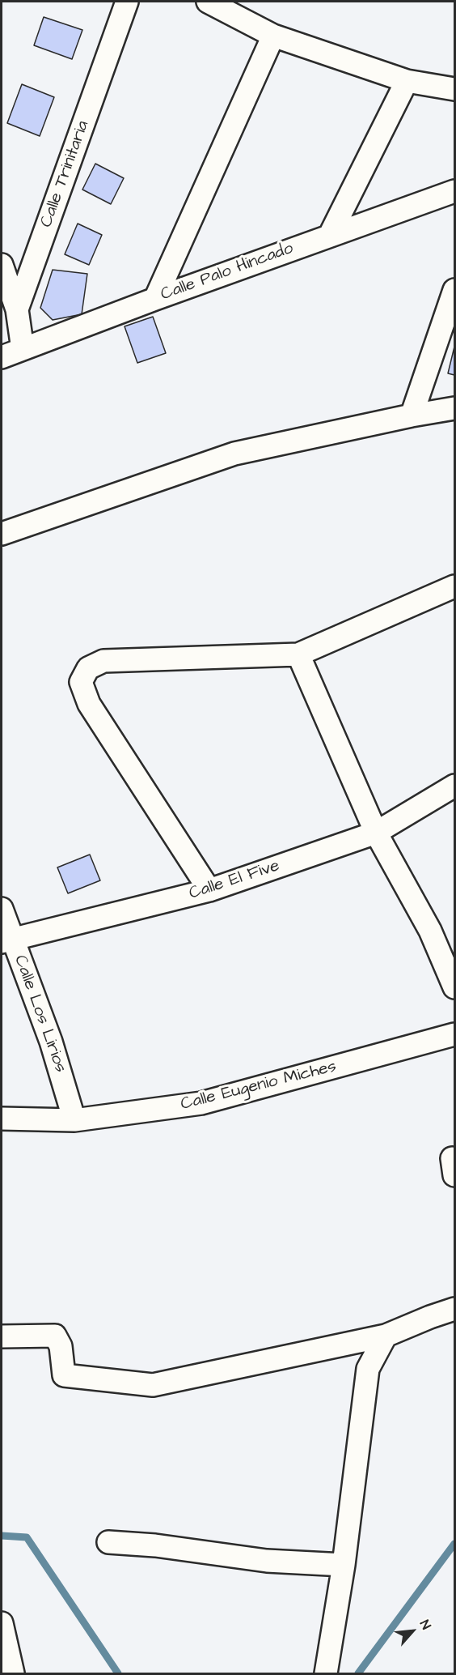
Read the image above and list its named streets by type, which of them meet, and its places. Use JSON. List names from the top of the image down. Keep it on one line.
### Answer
{"streets":{"street":["Calle Trinitaria","Calle Palo Hincado","Calle El Five","Calle Los Lirios","Calle Eugenio Miches"]},"crossings":[["Calle Trinitaria","Calle Palo Hincado"],["Calle El Five","Calle Los Lirios"],["Calle Los Lirios","Calle Eugenio Miches"]],"north":"top right"}
